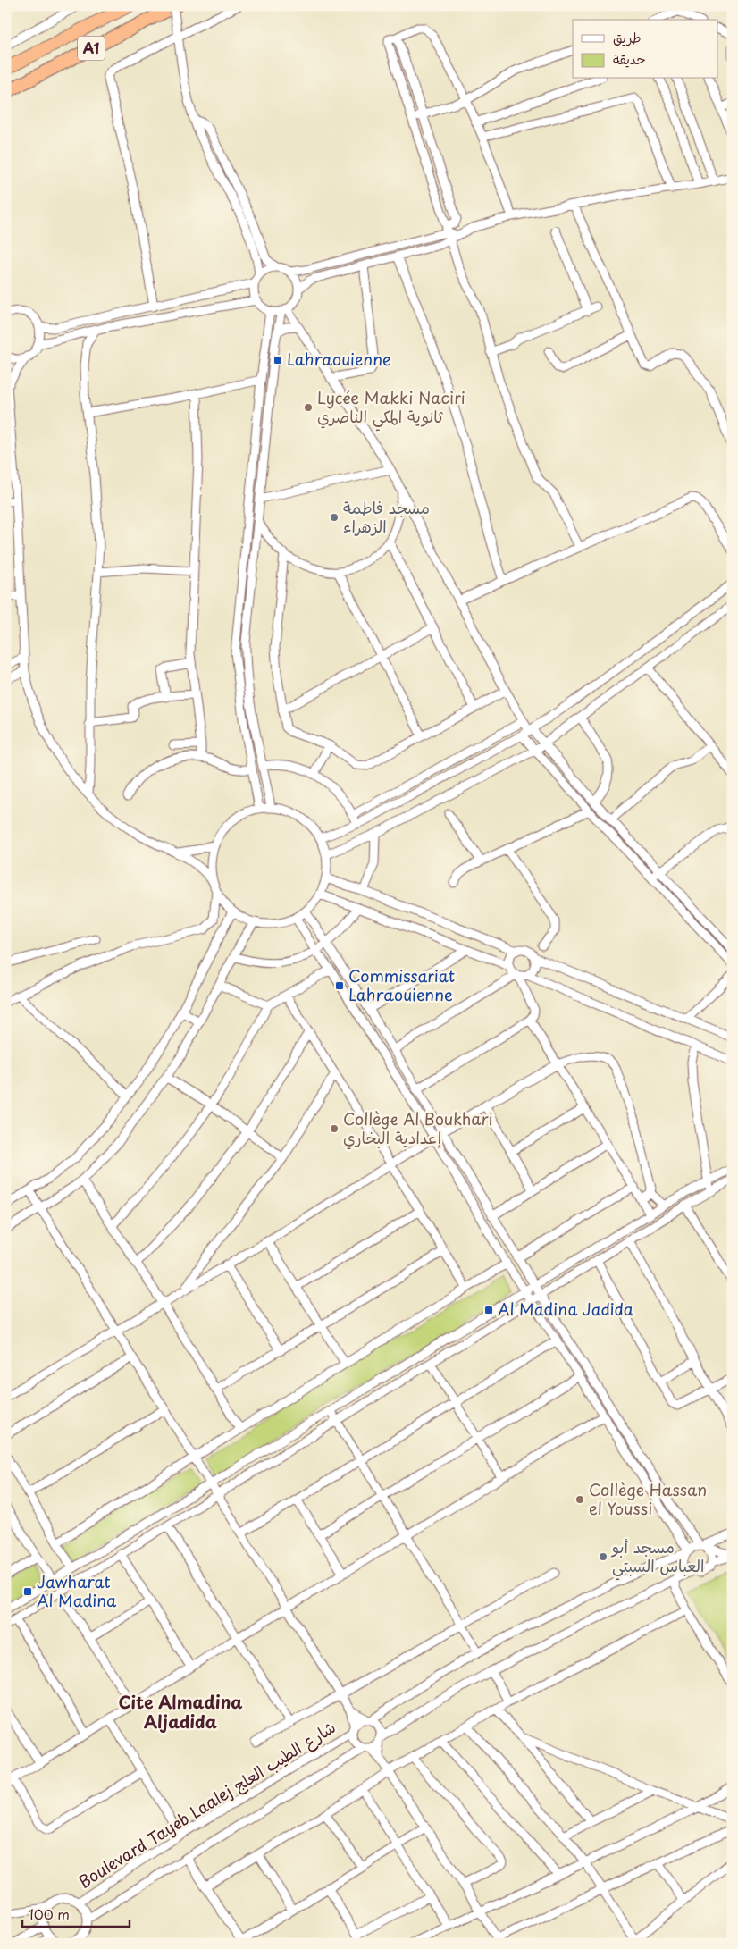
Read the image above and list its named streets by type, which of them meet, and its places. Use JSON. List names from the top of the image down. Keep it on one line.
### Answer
{"streets":{"highway":["A1"],"street":["Boulevard Tayeb Laalej شارع الطيب العلج"]},"districts":["Cite Almadina Aljadida"],"places":{"transit":["Lahraouienne","Commissariat Lahraouienne","Al Madina Jadida","Jawharat Al Madina"],"other":["Lycée Makki Naciri ثانوية المكي الناصري","مسجد فاطمة الزهراء","Collège Al Boukhari إعدادية البخاري","Collège Hassan el Youssi","مسجد أبو العباس السبتي"]},"legend":["طريق","حديقة"],"scale_bar":"100 m"}
